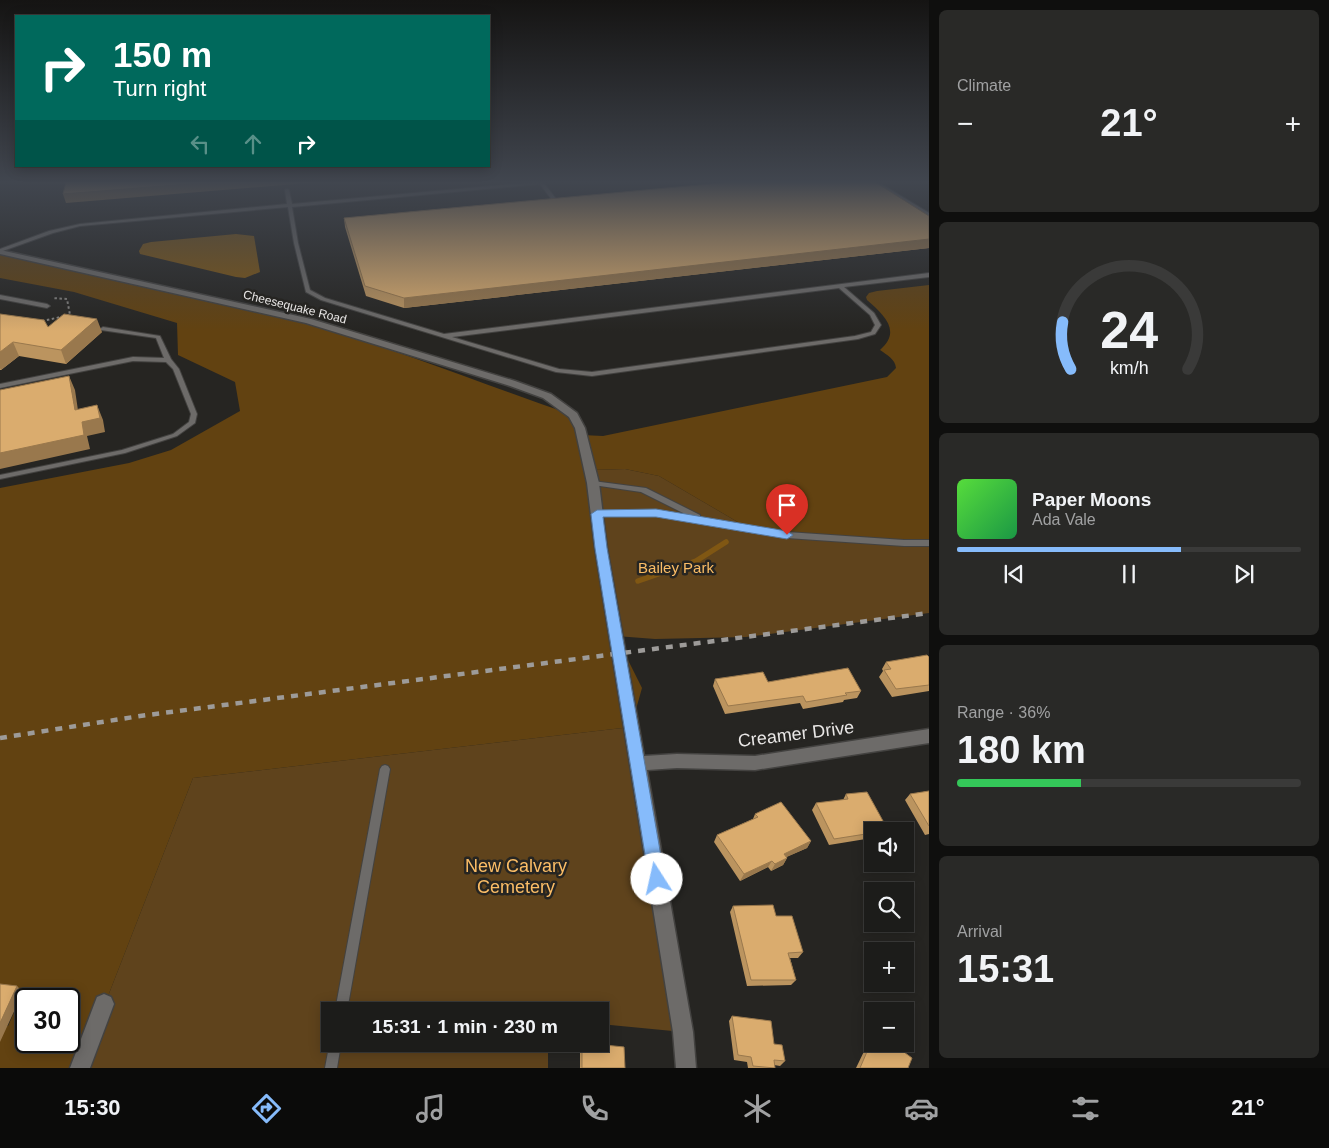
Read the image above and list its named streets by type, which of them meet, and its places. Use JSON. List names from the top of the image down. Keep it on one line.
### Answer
{"streets":{"street":["Cheesequake Road","Creamer Drive"]},"parks":["Bailey Park","New Calvary Cemetery"],"page":{"tile":["Climate",["Range · 36%","180 km"],["Arrival","15:31"]],"turn":["150 m","Turn right"],"heat":["−","21°","+"],"song":["Paper Moons","Ada Vale"],"map_buttons":["+","−"],"limit":"30","trip":"15:31 · 1 min · 230 m","tabs":["15:30","21°"],"gauge":["24","km/h"]}}
